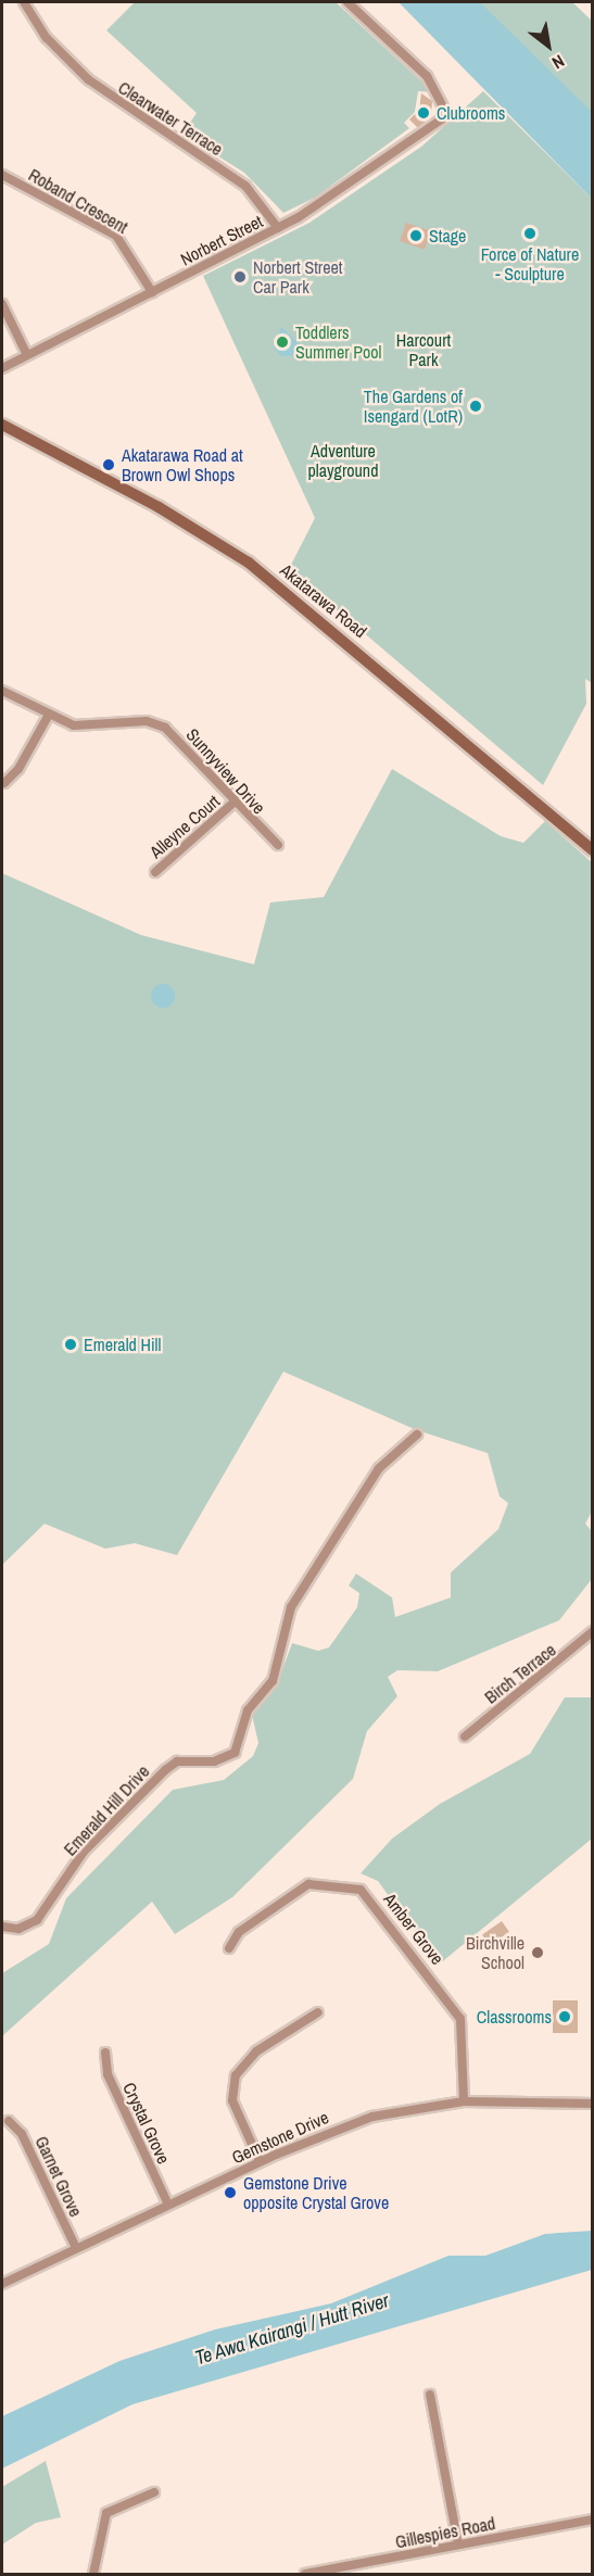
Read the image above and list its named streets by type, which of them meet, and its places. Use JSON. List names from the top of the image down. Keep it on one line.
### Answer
{"streets":{"street":["Clearwater Terrace","Roband Crescent","Norbert Street","Akatarawa Road","Sunnyview Drive","Alleyne Court","Birch Terrace","Emerald Hill Drive","Amber Grove","Crystal Grove","Gemstone Drive","Garnet Grove","Gillespies Road"]},"crossings":[["Clearwater Terrace","Norbert Street"],["Roband Crescent","Norbert Street"],["Sunnyview Drive","Alleyne Court"],["Amber Grove","Gemstone Drive"],["Crystal Grove","Gemstone Drive"],["Gemstone Drive","Garnet Grove"]],"water":["Te Awa Kairangi / Hutt River"],"parks":["Harcourt Park","Adventure playground"],"places":["Clubrooms","Force of Nature - Sculpture","Stage","Norbert Street Car Park","Toddlers Summer Pool","The Gardens of Isengard (LotR)","Akatarawa Road at Brown Owl Shops","Emerald Hill","Birchville School","Classrooms","Gemstone Drive opposite Crystal Grove"],"north":"bottom right"}
